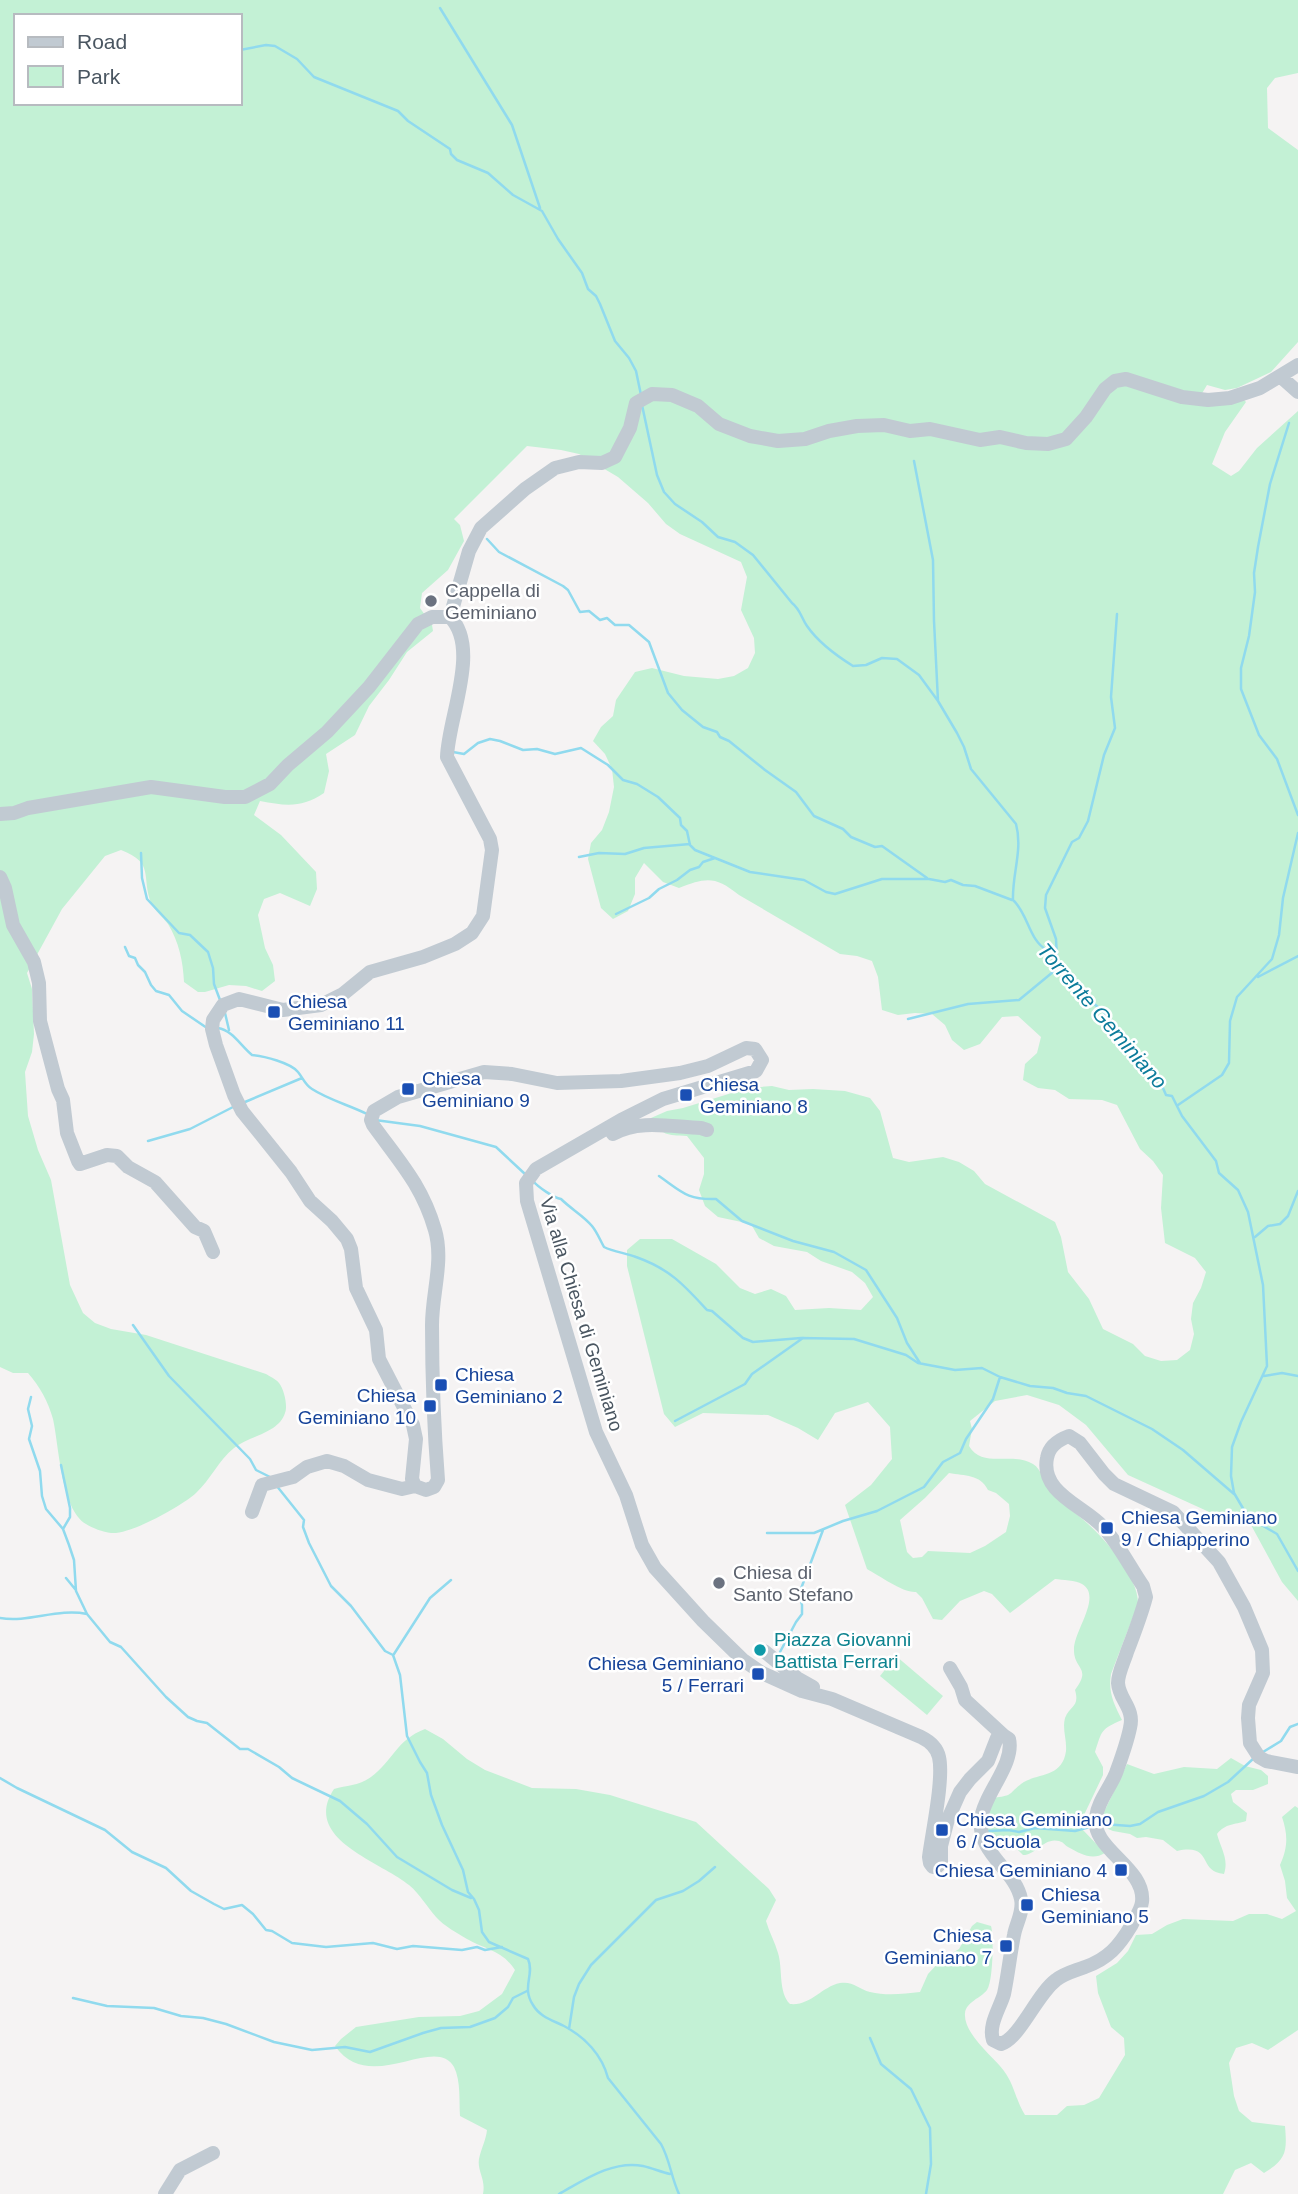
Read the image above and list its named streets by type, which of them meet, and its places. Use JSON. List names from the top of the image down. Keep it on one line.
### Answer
{"streets":{"street":["Via alla Chiesa di Geminiano"]},"water":["Torrente Geminiano"],"places":{"other":["Cappella di Geminiano","Chiesa di Santo Stefano","Piazza Giovanni Battista Ferrari"],"transit":["Chiesa Geminiano 11","Chiesa Geminiano 9","Chiesa Geminiano 8","Chiesa Geminiano 2","Chiesa Geminiano 10","Chiesa Geminiano 9 / Chiapperino","Chiesa Geminiano 5 / Ferrari","Chiesa Geminiano 6 / Scuola","Chiesa Geminiano 4","Chiesa Geminiano 5","Chiesa Geminiano 7"]},"legend":["Road","Park"]}
